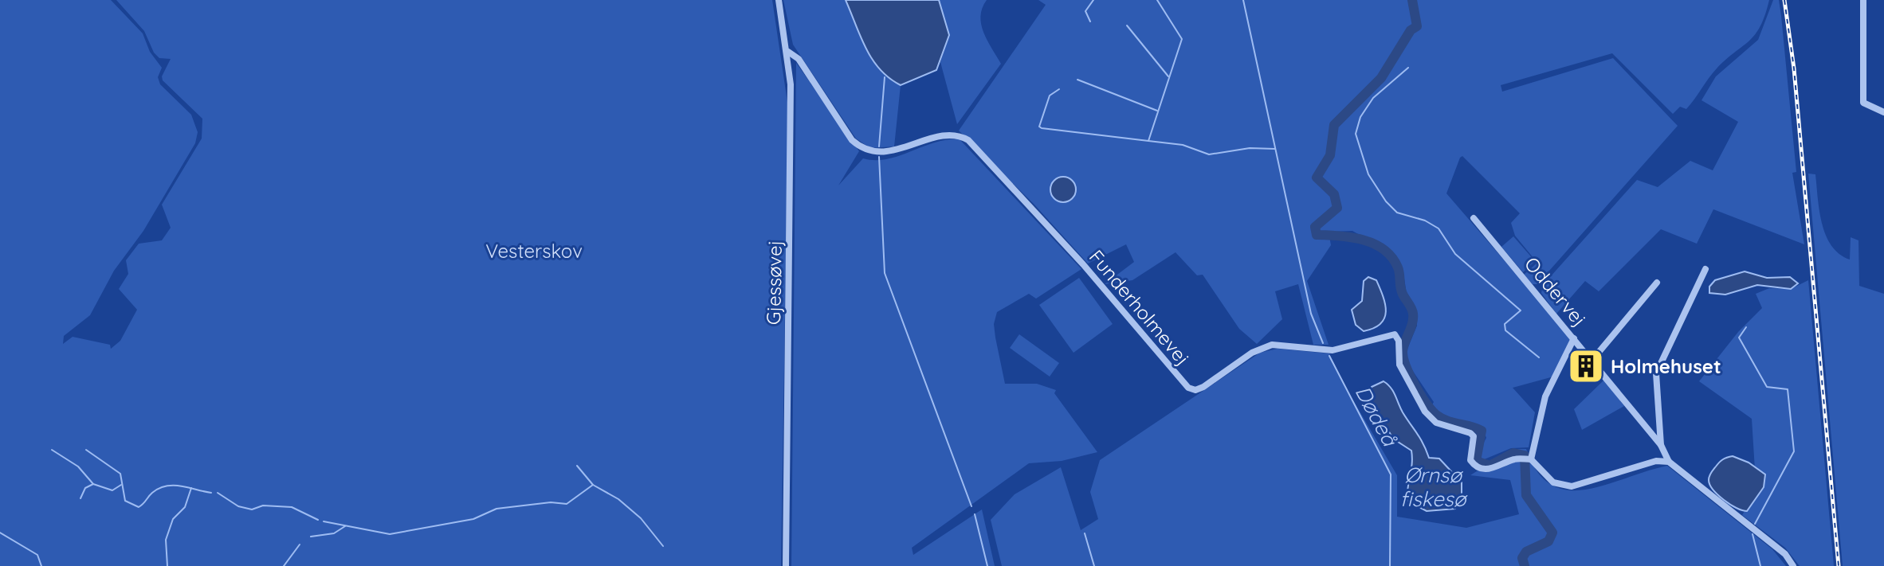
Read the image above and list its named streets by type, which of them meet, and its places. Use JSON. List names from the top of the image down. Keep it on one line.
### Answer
{"streets":{"street":["Gjessøvej","Oddervej","Funderholmevej"]},"crossings":[["Gjessøvej","Funderholmevej"]],"water":["Dødeå","Ørnsø fiskesø"],"parks":["Vesterskov"],"places":{"building":["Holmehuset"]}}
